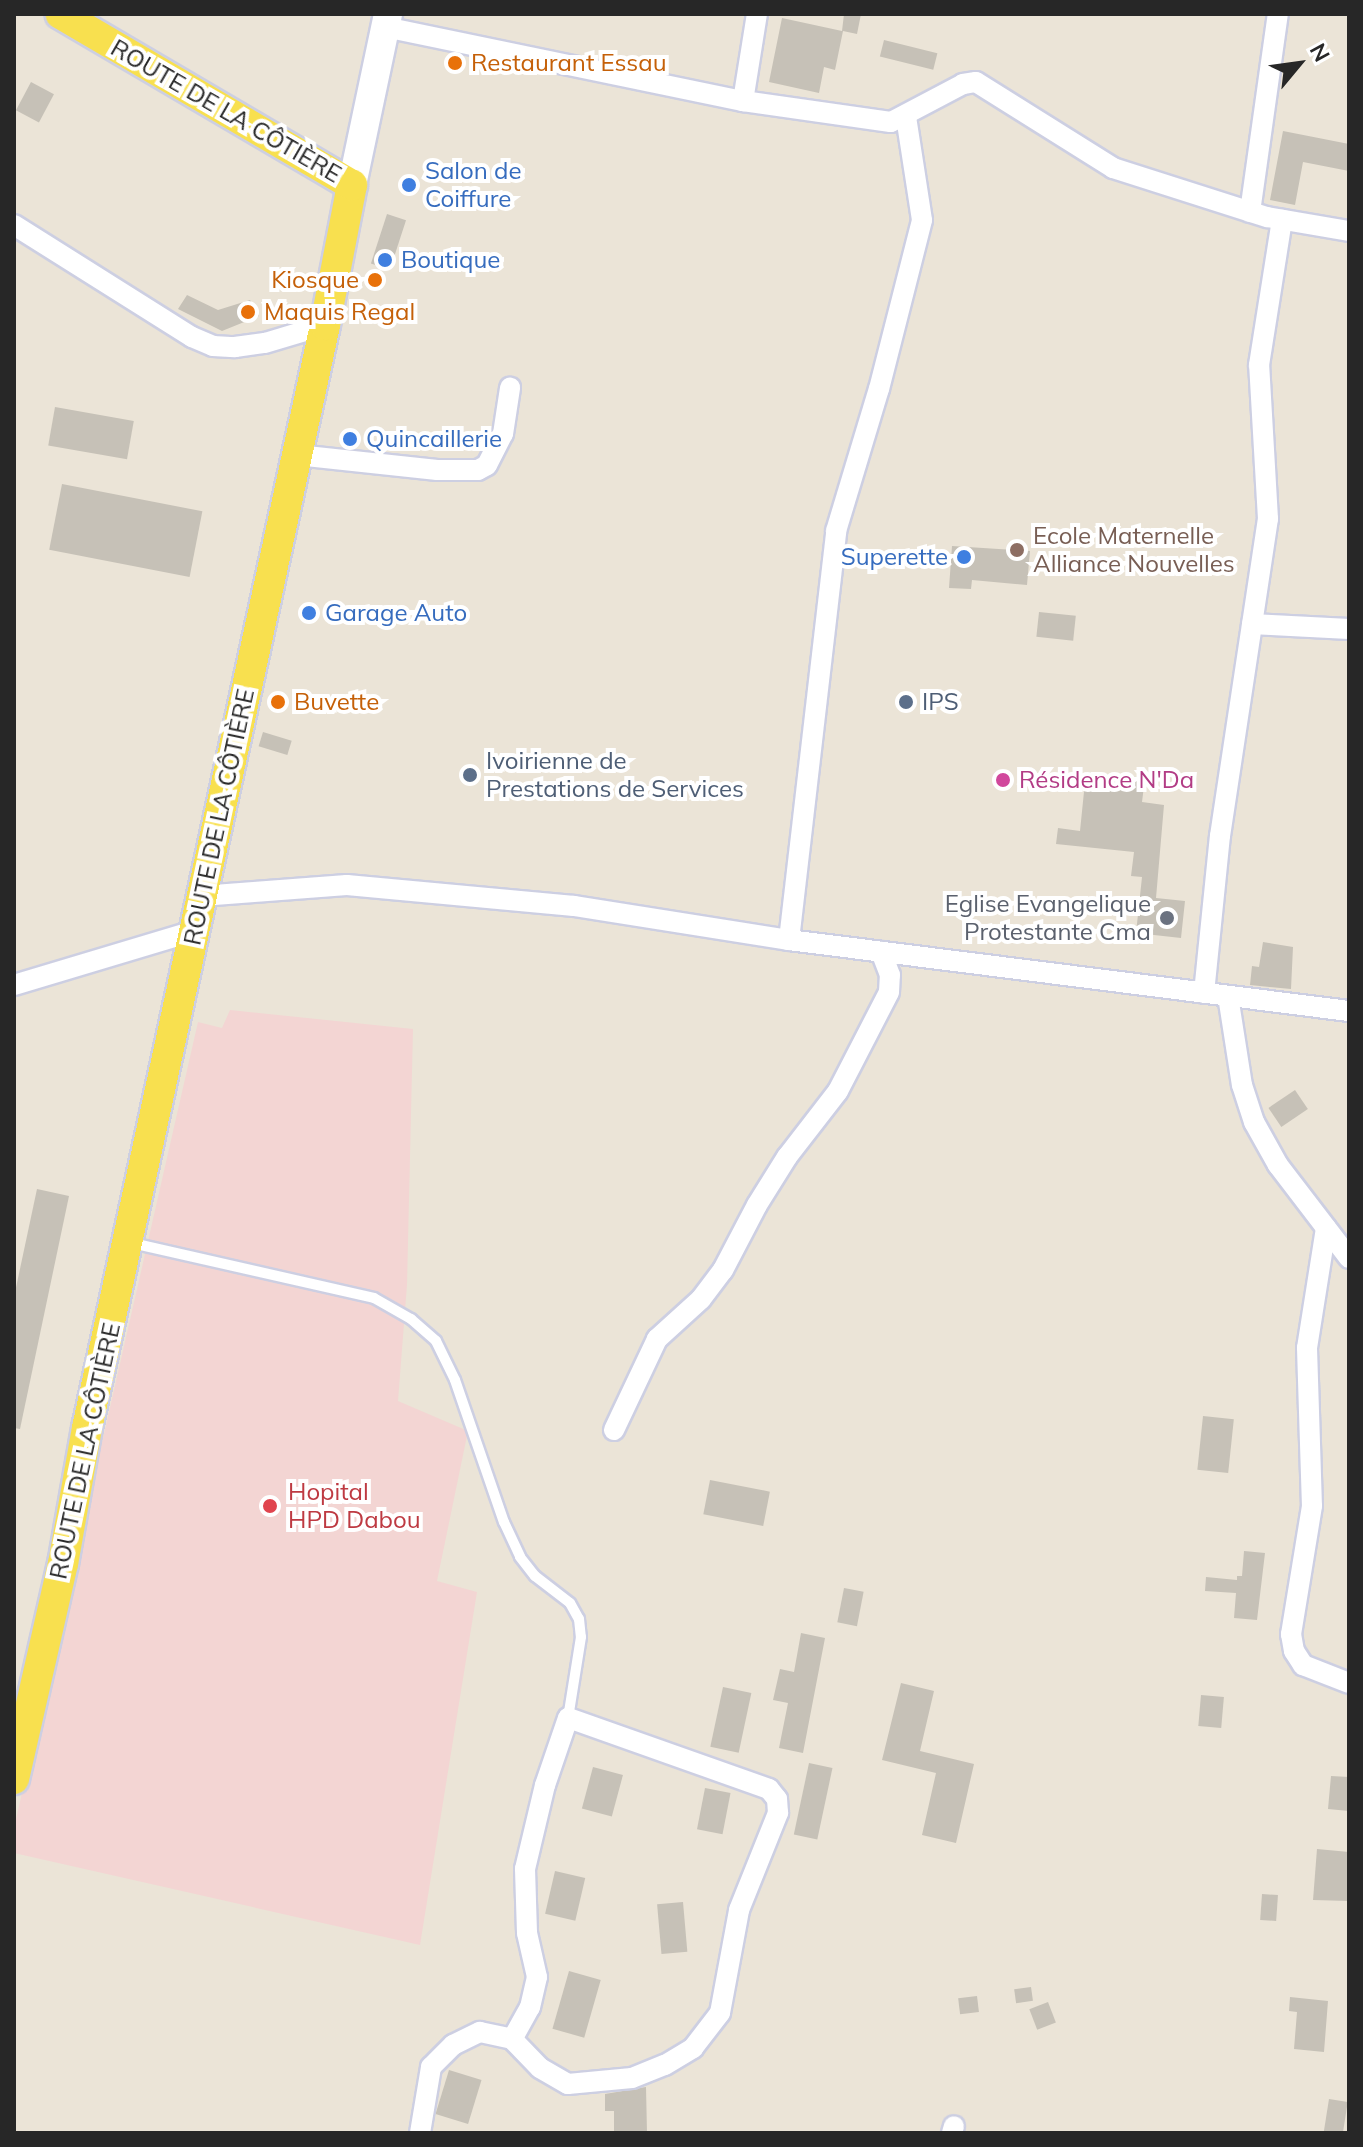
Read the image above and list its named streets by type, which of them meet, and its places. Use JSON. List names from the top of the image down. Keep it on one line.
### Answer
{"streets":{"main road":["ROUTE DE LA CÔTIÈRE"]},"places":["Restaurant Essau","Salon de Coiffure","Boutique","Kiosque","Maquis Regal","Quincaillerie","Ecole Maternelle Alliance Nouvelles","Superette","Garage Auto","Buvette","IPS","Ivoirienne de Prestations de Services","Résidence N'Da","Eglise Evangelique Protestante Cma","Hopital HPD Dabou"],"north":"top right"}
